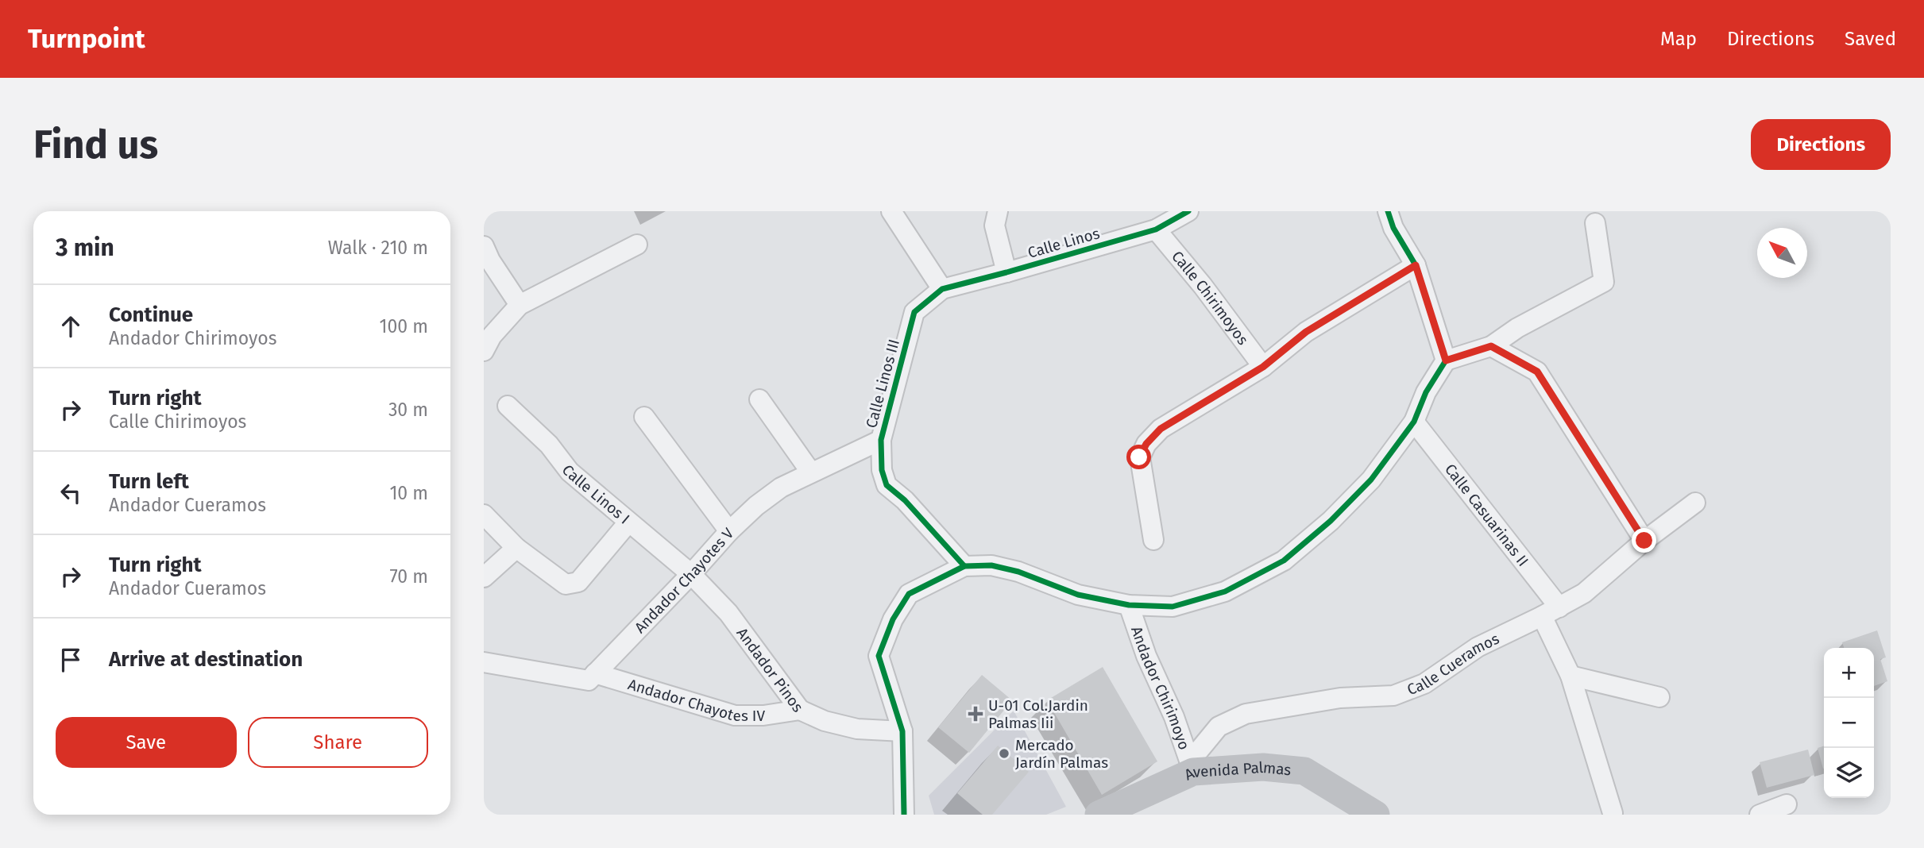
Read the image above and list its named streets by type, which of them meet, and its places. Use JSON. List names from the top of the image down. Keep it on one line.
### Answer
{"streets":{"main road":["Avenida Palmas"],"street":["Calle Linos","Calle Chirimoyos","Calle Linos III","Calle Linos I","Calle Casuarinas II","Andador Chayotes V","Calle Cueramos","Andador Pinos","Andador Chirimoyo","Andador Chayotes IV"]},"crossings":[["Calle Linos","Calle Chirimoyos"],["Calle Linos","Calle Linos III"],["Calle Linos III","Andador Chayotes V"],["Calle Linos I","Andador Chayotes V"],["Calle Linos I","Andador Pinos"],["Calle Casuarinas II","Calle Cueramos"],["Andador Chayotes V","Andador Pinos"],["Andador Chayotes V","Andador Chayotes IV"],["Calle Cueramos","Andador Chirimoyo"],["Calle Cueramos","Avenida Palmas"],["Andador Pinos","Andador Chayotes IV"],["Andador Chirimoyo","Avenida Palmas"]],"places":{"health":["U-01 Col.Jardin Palmas Iii"],"other":["Mercado Jardín Palmas"]},"north":"top left","page":{"header":"Turnpoint","nav":["Map","Directions","Saved"],"buttons":["Directions",["Save","Share"]],"title":"Find us","heading":["3 min","Walk · 210 m"],"list":[["Continue","Andador Chirimoyos","100 m"],["Turn right","Calle Chirimoyos","30 m"],["Turn left","Andador Cueramos","10 m"],["Turn right","Andador Cueramos","70 m"],"Arrive at destination"],"map_buttons":["+","−"]}}
